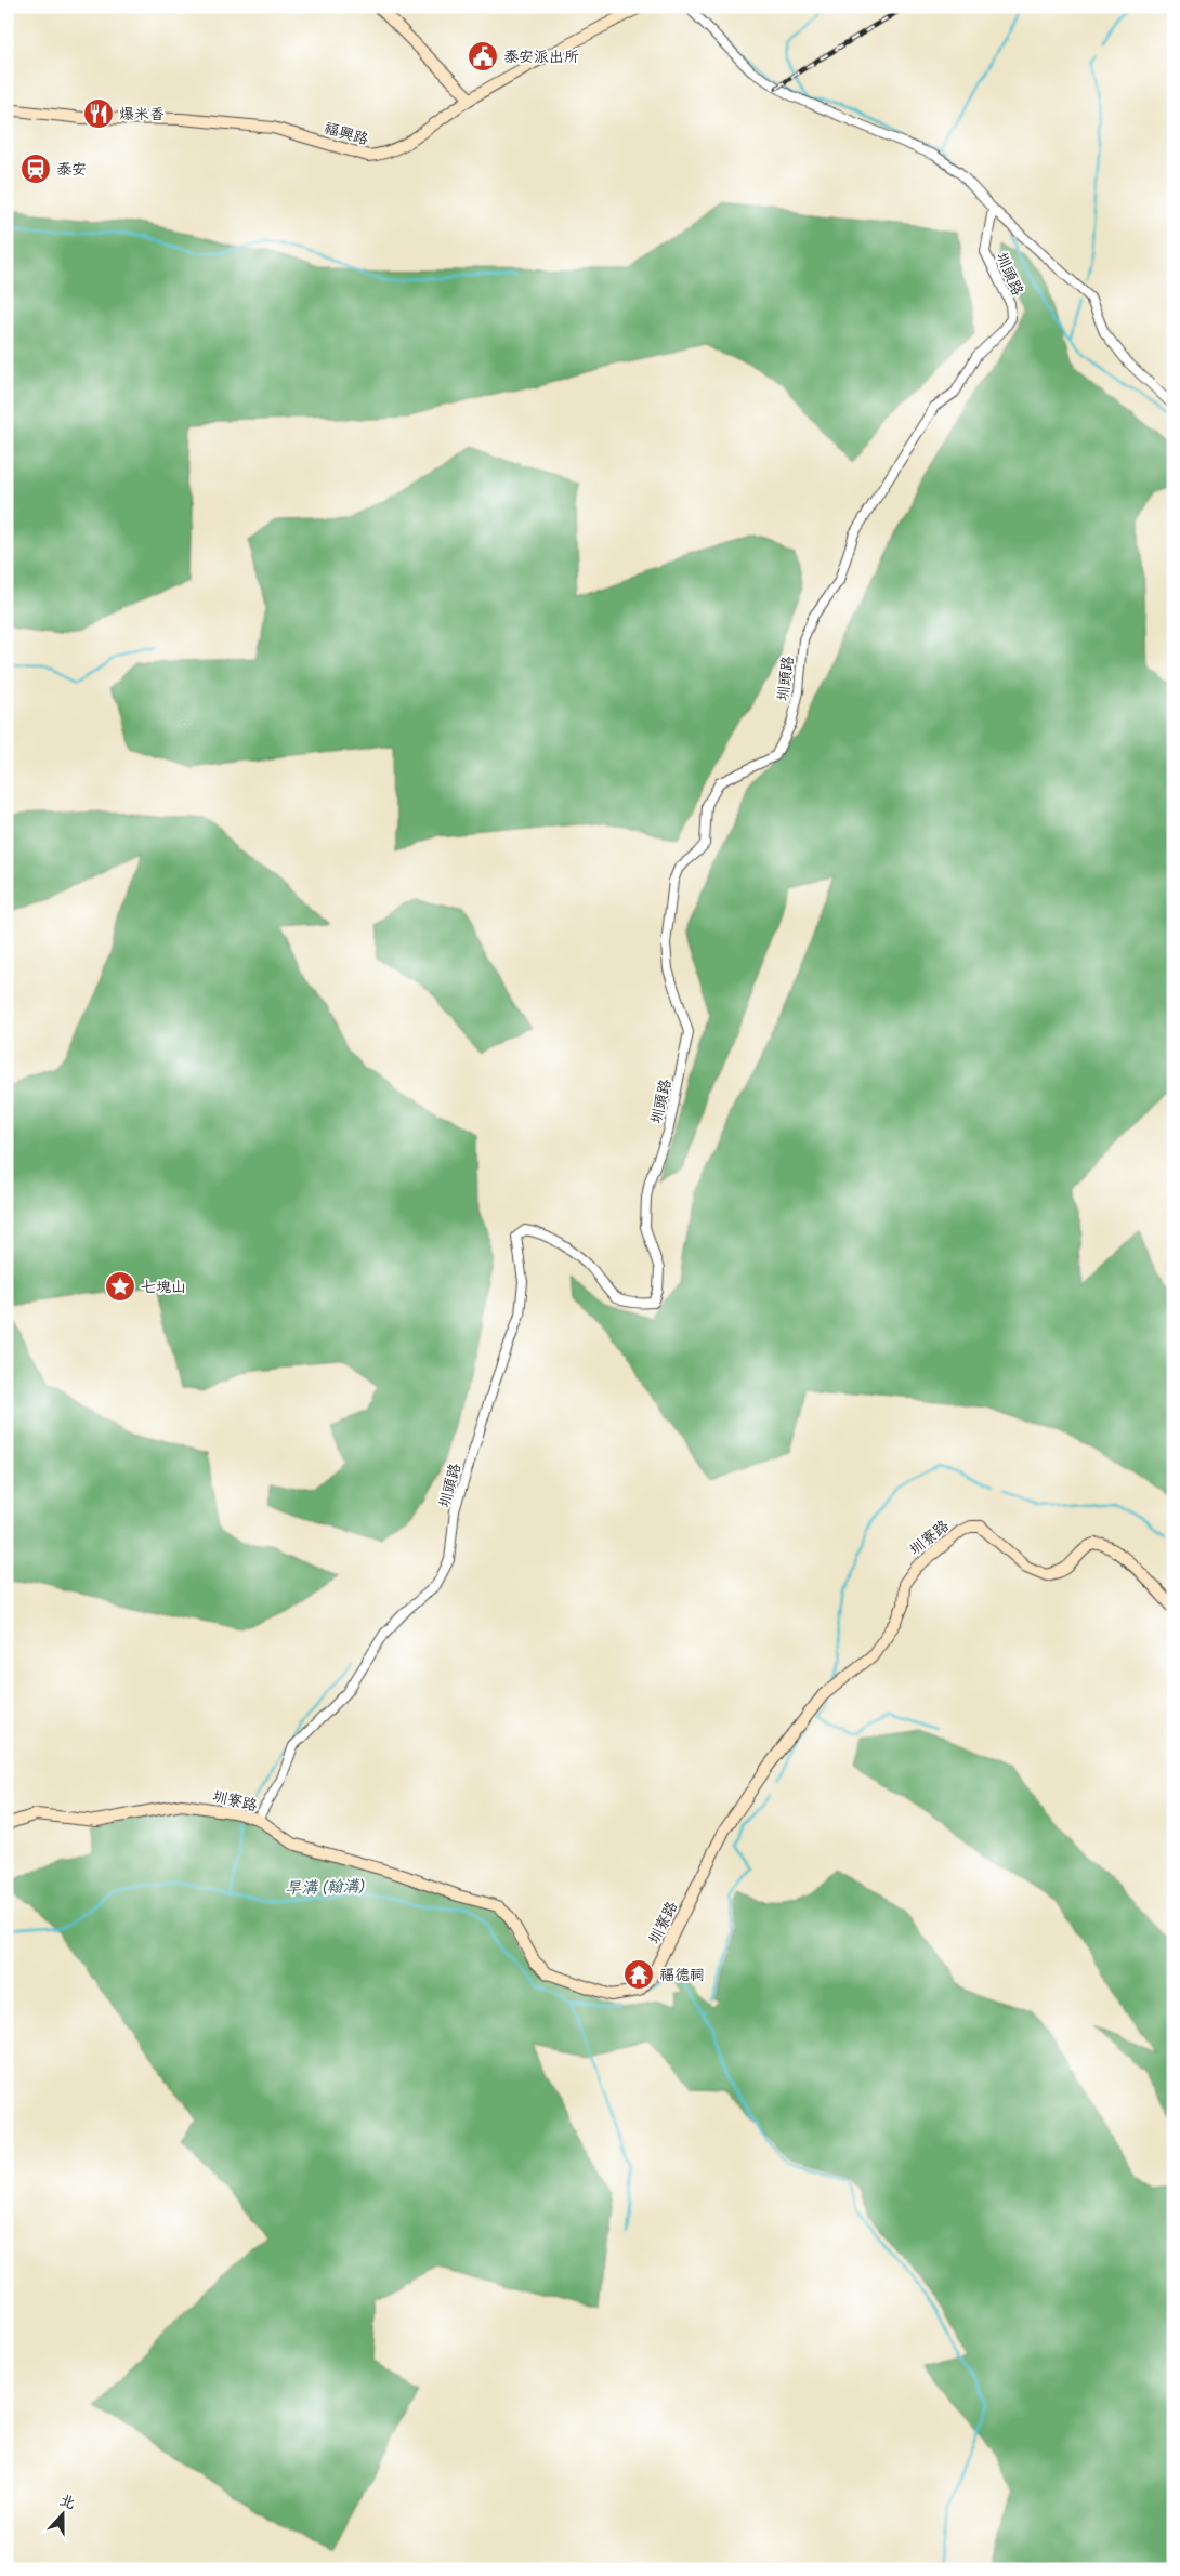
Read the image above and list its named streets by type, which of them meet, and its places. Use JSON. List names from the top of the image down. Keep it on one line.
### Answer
{"streets":{"street":["福興路","圳頭路","圳寮路"]},"crossings":[["圳頭路","圳寮路"]],"water":["旱溝 (翰溝)"],"places":{"public building":["泰安派出所"],"restaurant":["爆米香"],"station":["泰安"],"place":["七塊山"],"temple":["福德祠"]},"north":"top"}
